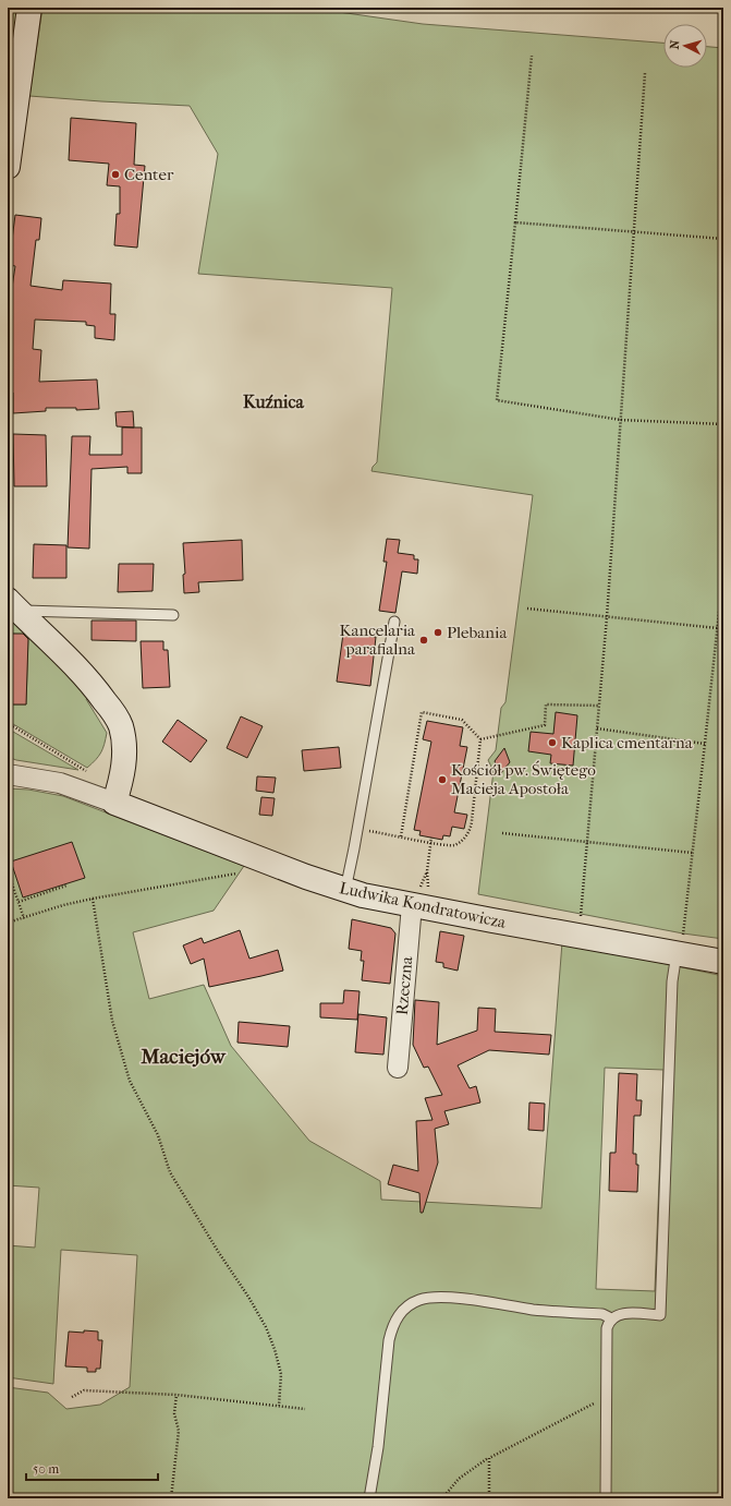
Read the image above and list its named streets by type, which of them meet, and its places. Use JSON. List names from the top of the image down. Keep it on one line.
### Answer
{"streets":{"street":["Ludwika Kondratowicza","Rzeczna"]},"crossings":[["Ludwika Kondratowicza","Rzeczna"]],"districts":["Kuźnica","Maciejów"],"places":["Center","Plebania","Kancelaria parafialna","Kaplica cmentarna","Kościół pw. Świętego Macieja Apostoła"],"scale_bar":"50 m","north":"left"}
